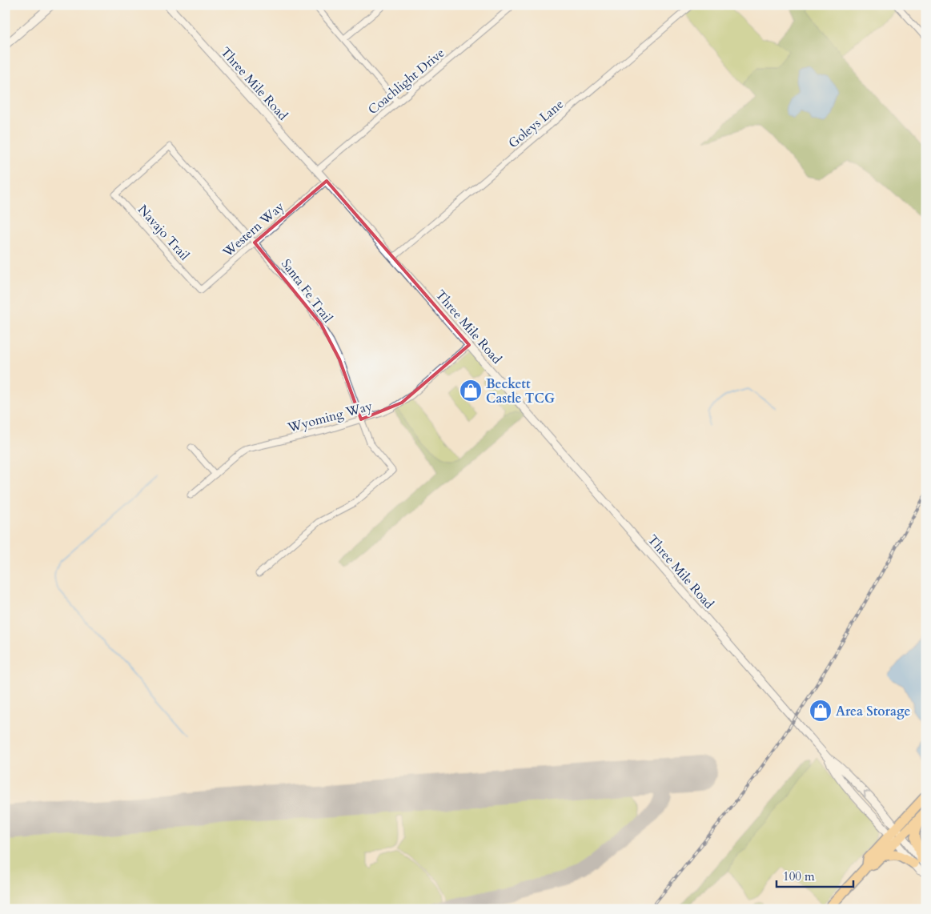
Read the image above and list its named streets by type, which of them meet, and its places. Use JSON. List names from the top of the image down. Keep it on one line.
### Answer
{"streets":{"street":["Coachlight Drive","Three Mile Road","Goleys Lane","Western Way","Navajo Trail","Santa Fe Trail","Wyoming Way"]},"crossings":[["Coachlight Drive","Three Mile Road"],["Three Mile Road","Goleys Lane"],["Three Mile Road","Western Way"],["Three Mile Road","Wyoming Way"],["Western Way","Navajo Trail"],["Western Way","Santa Fe Trail"],["Navajo Trail","Santa Fe Trail"],["Santa Fe Trail","Wyoming Way"]],"places":{"shop":["Beckett Castle TCG","Area Storage"]},"scale_bar":"100 m"}
